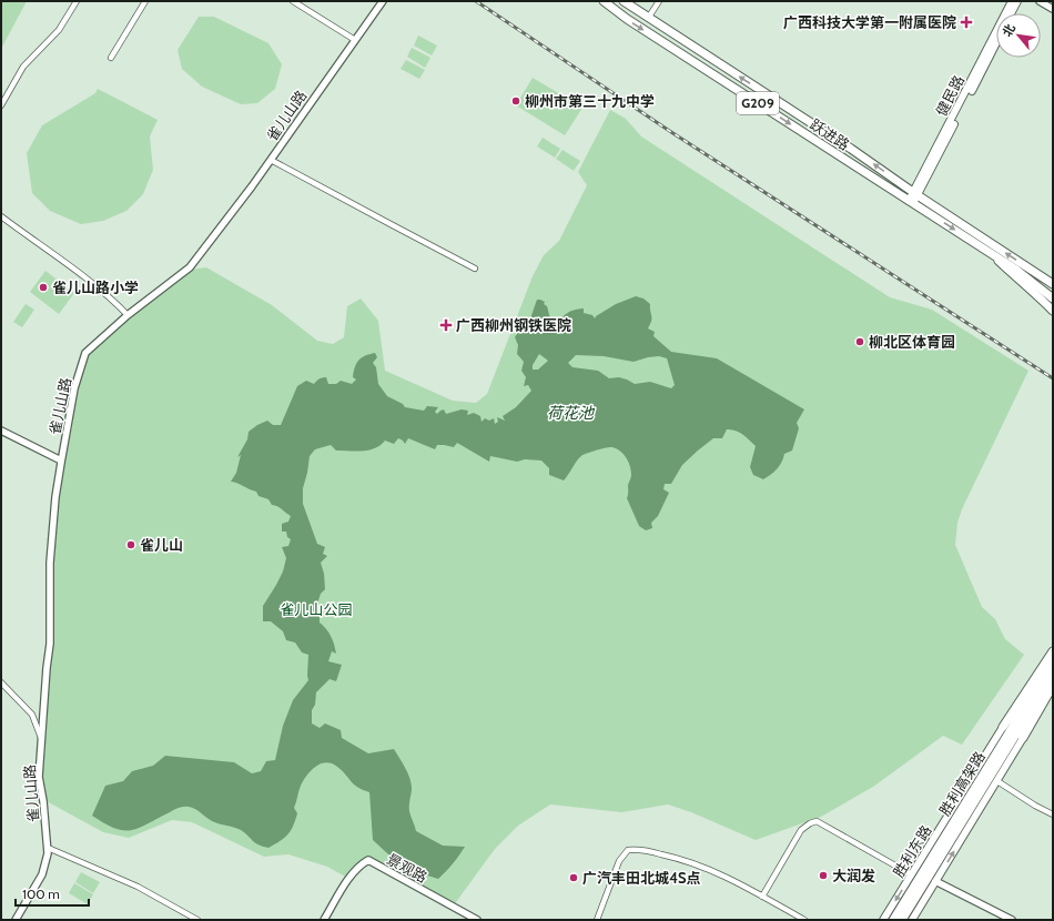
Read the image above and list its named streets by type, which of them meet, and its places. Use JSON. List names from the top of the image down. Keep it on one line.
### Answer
{"streets":{"main road":["健民路","G209","跃进路","胜利高架路","胜利东路"],"street":["雀儿山路","景观路"]},"crossings":[["健民路","跃进路"],["G209","跃进路"]],"water":["荷花池"],"parks":["雀儿山公园"],"places":{"health":["广西科技大学第一附属医院","广西柳州钢铁医院"],"other":["柳州市第三十九中学","雀儿山路小学","柳北区体育园","雀儿山","大润发","广汽丰田北城4S点"]},"scale_bar":"100 m","north":"top left"}
